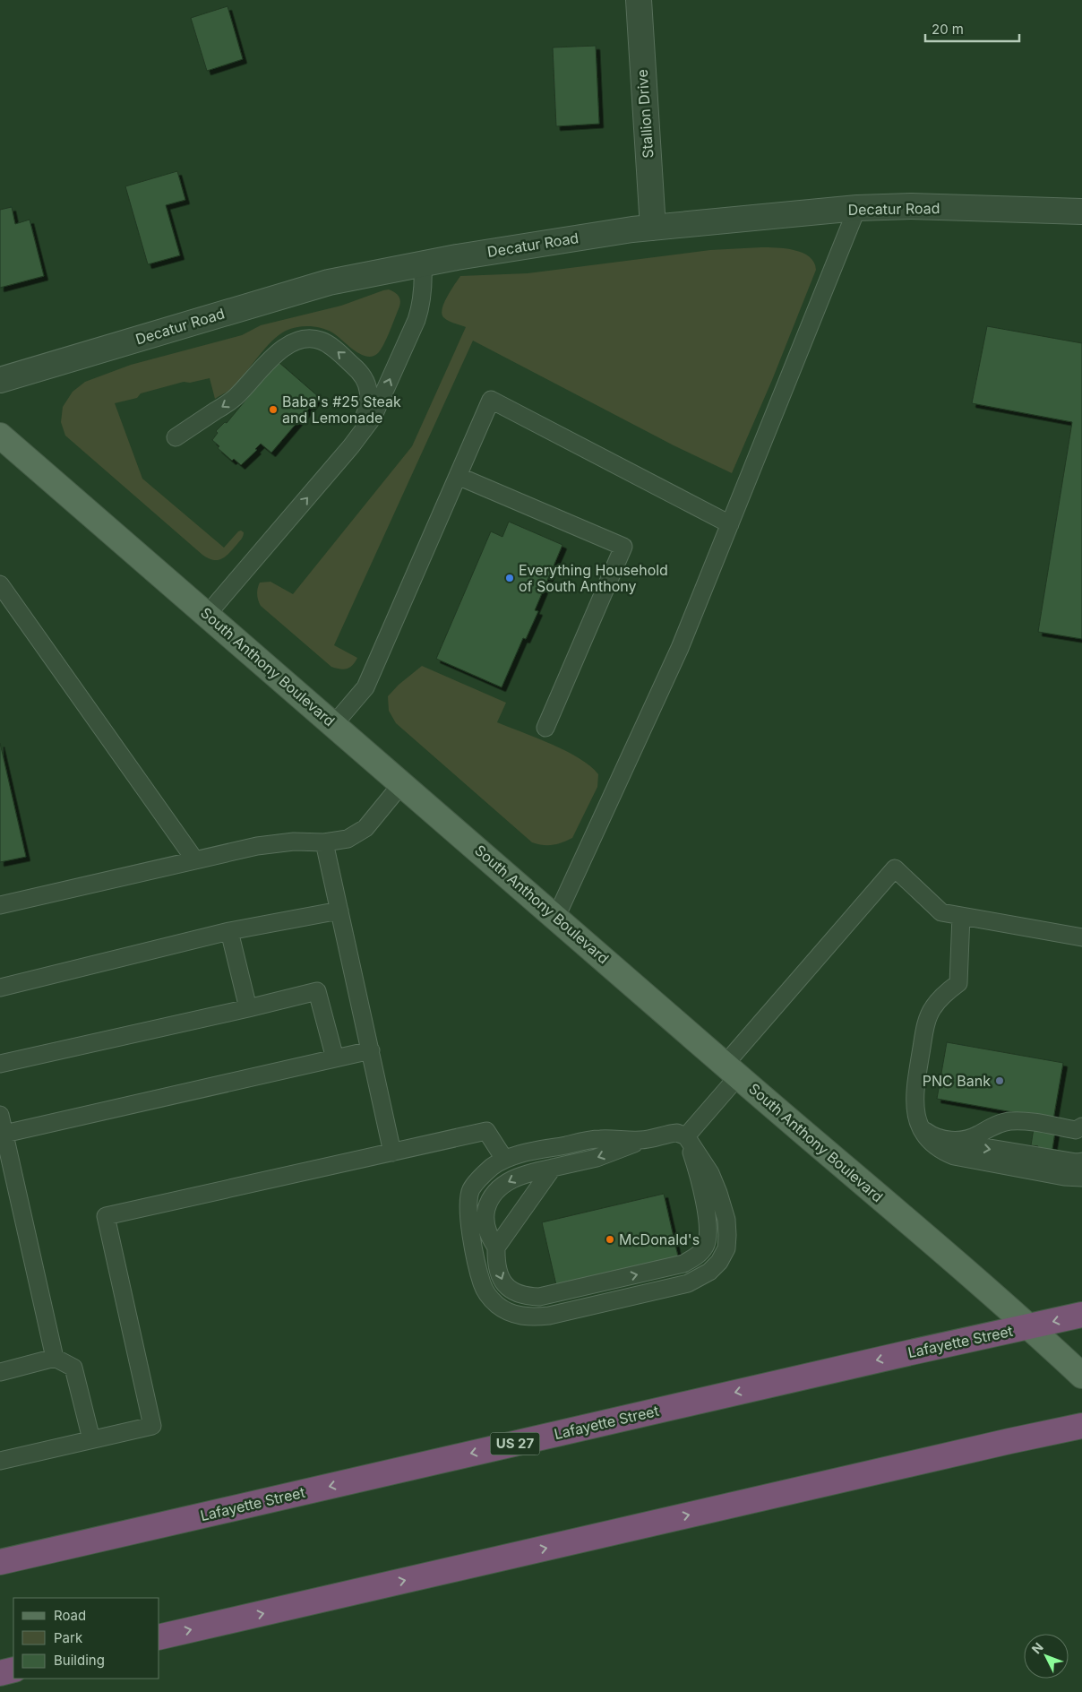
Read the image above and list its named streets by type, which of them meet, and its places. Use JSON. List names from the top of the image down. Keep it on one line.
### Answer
{"streets":{"highway":["Lafayette Street","US 27"],"main road":["South Anthony Boulevard"],"street":["Stallion Drive","Decatur Road"]},"crossings":[["Stallion Drive","Decatur Road"],["South Anthony Boulevard","Lafayette Street"]],"places":["Baba's #25 Steak and Lemonade","Everything Household of South Anthony","PNC Bank","McDonald's"],"legend":["Road","Park","Building"],"scale_bar":"20 m","north":"top left"}
